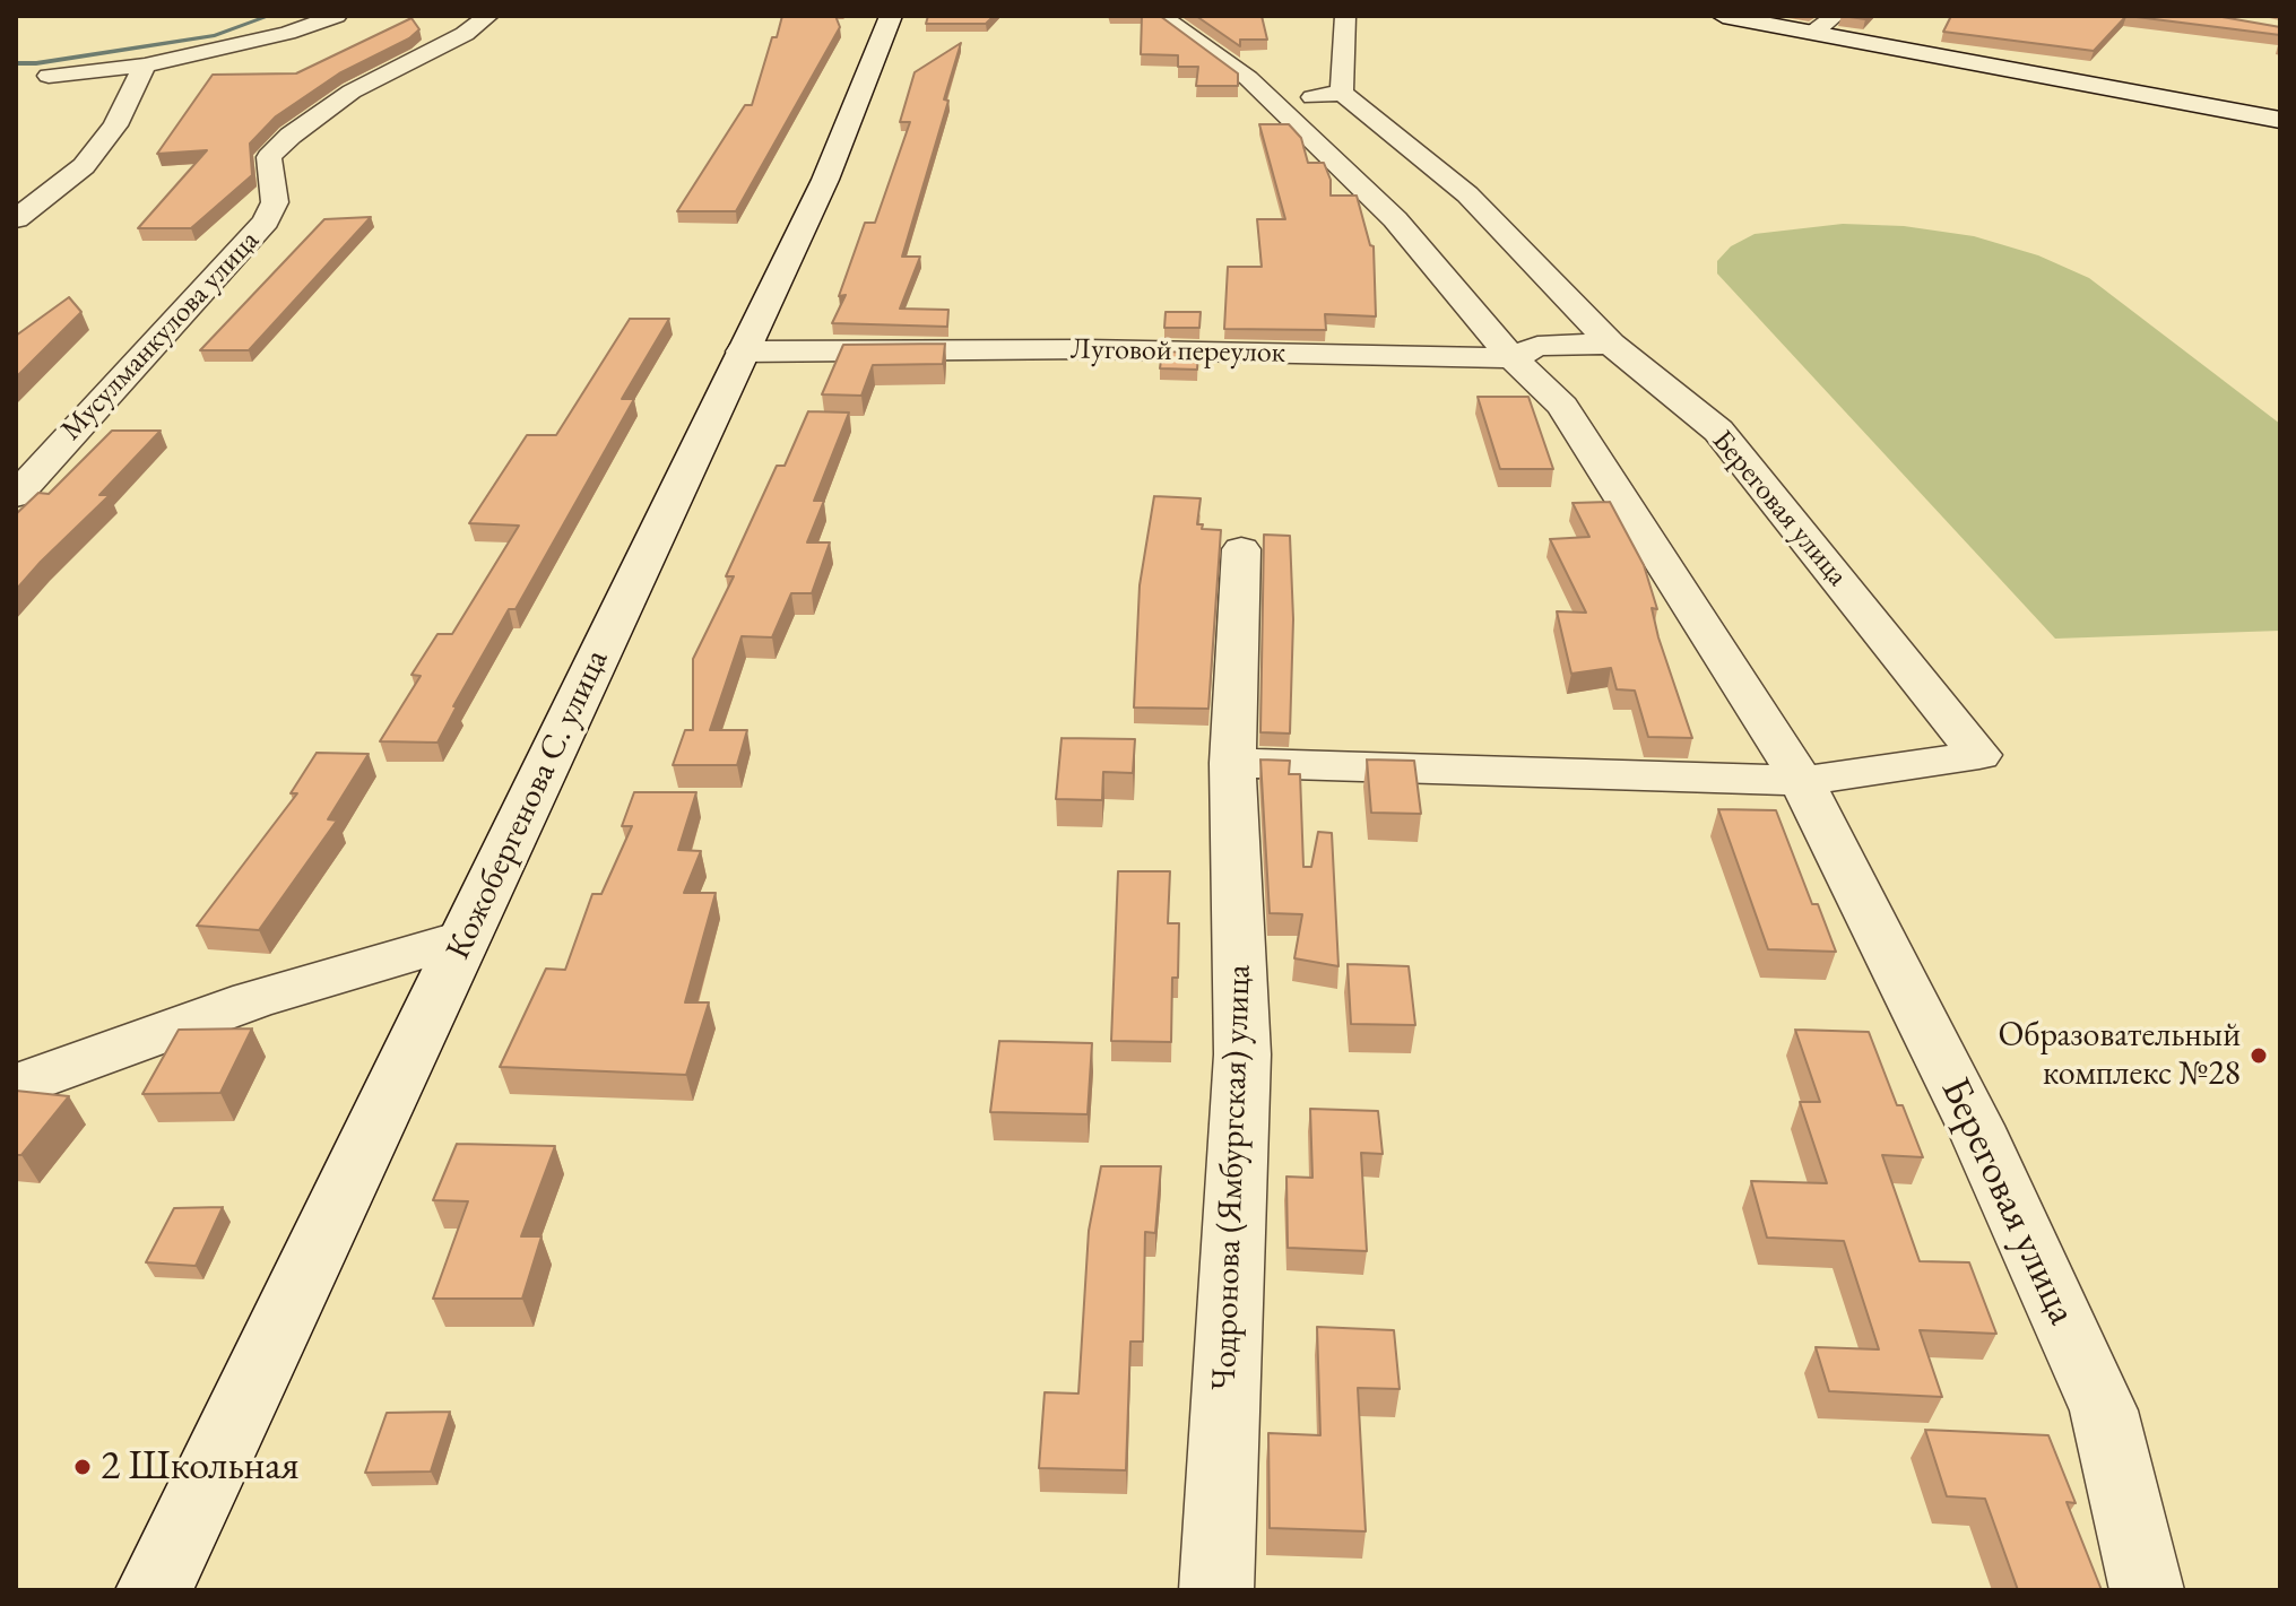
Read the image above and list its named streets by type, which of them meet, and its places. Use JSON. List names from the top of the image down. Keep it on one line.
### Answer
{"streets":{"main road":["Кожобергенова С. улица"],"street":["Мусулманкулова улица","Луговой переулок","Береговая улица","Чодронова (Ямбургская) улица"]},"crossings":[["Луговой переулок","Береговая улица"],["Луговой переулок","Кожобергенова С. улица"]],"places":["Образовательный комплекс №28","2 Школьная"]}
